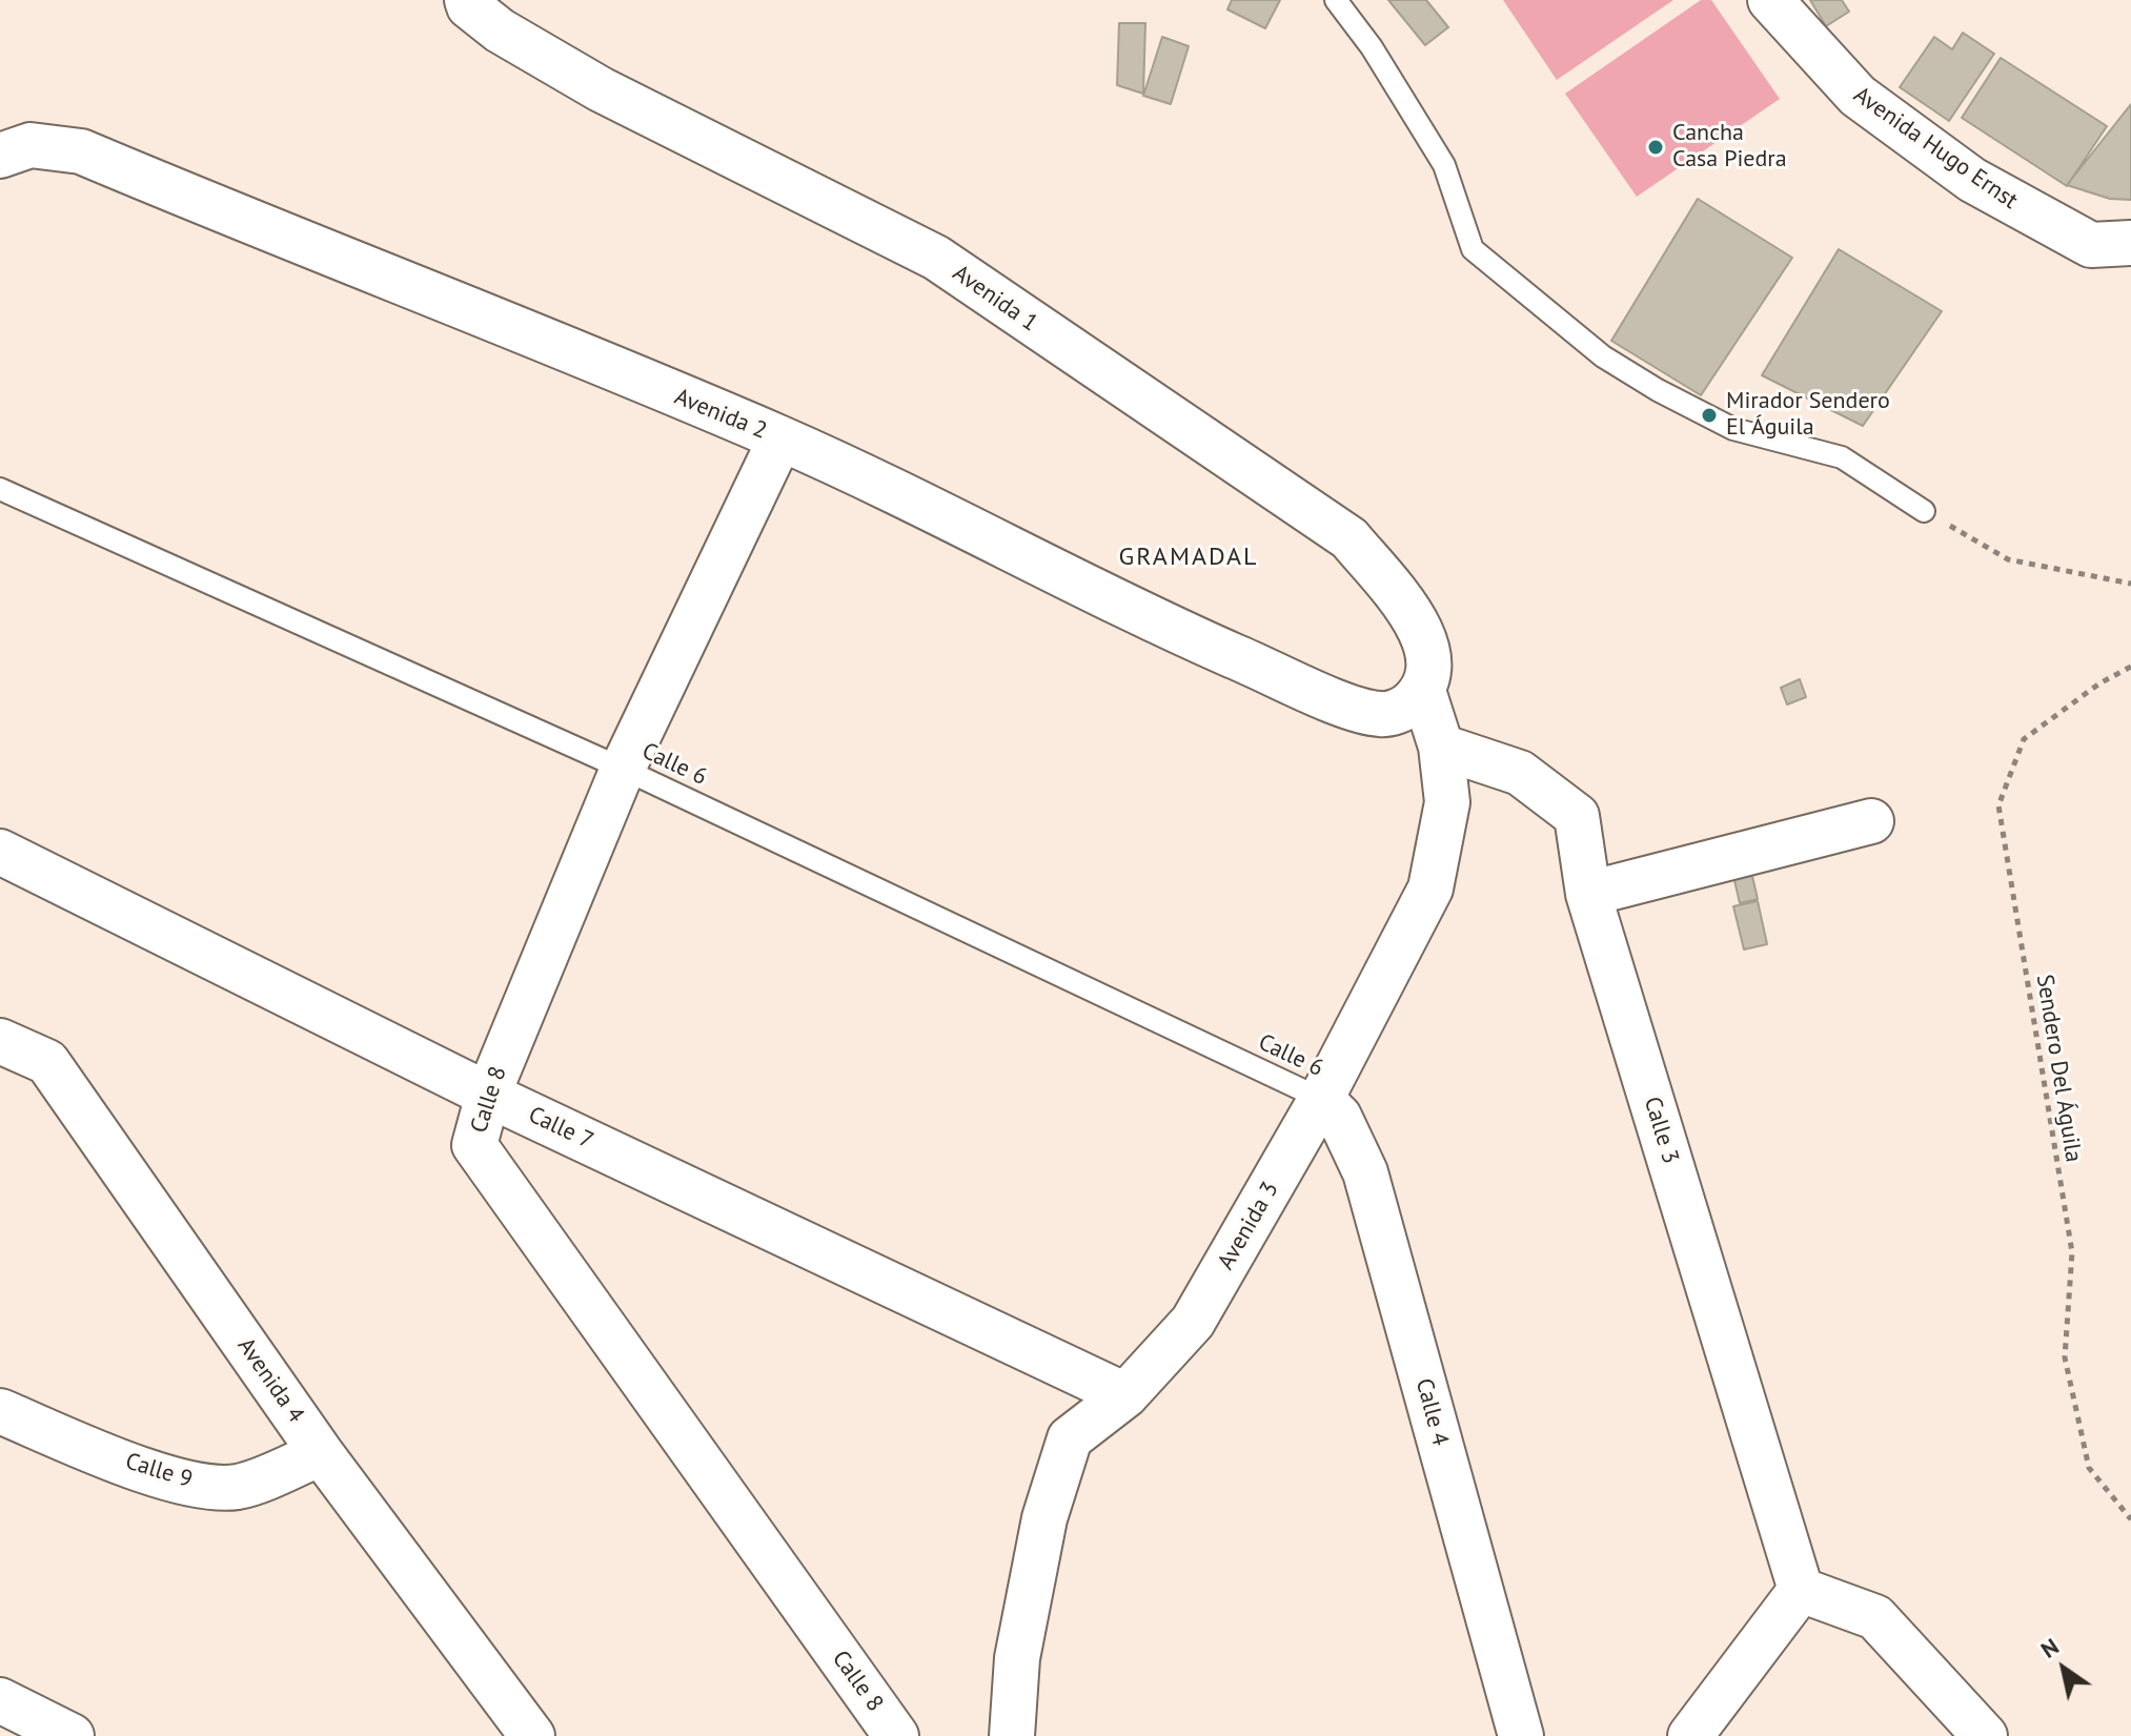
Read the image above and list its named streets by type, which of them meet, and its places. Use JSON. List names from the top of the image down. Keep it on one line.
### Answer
{"streets":{"street":["Avenida Hugo Ernst","Avenida 1","Avenida 2","Calle 8","Calle 7","Calle 3","Avenida 3","Avenida 4","Calle 4","Calle 9"],"lane":["Calle 6"],"path":["Sendero Del Águila"]},"crossings":[["Avenida 1","Avenida 2"],["Avenida 1","Avenida 3"],["Avenida 2","Calle 8"],["Avenida 2","Avenida 3"],["Calle 6","Calle 8"],["Calle 6","Avenida 3"],["Calle 6","Calle 4"],["Calle 8","Calle 7"],["Calle 7","Avenida 3"],["Calle 3","Avenida 3"],["Avenida 3","Calle 4"],["Avenida 4","Calle 9"]],"districts":["GRAMADAL"],"places":["Cancha Casa Piedra","Mirador Sendero El Águila"],"north":"top left"}
